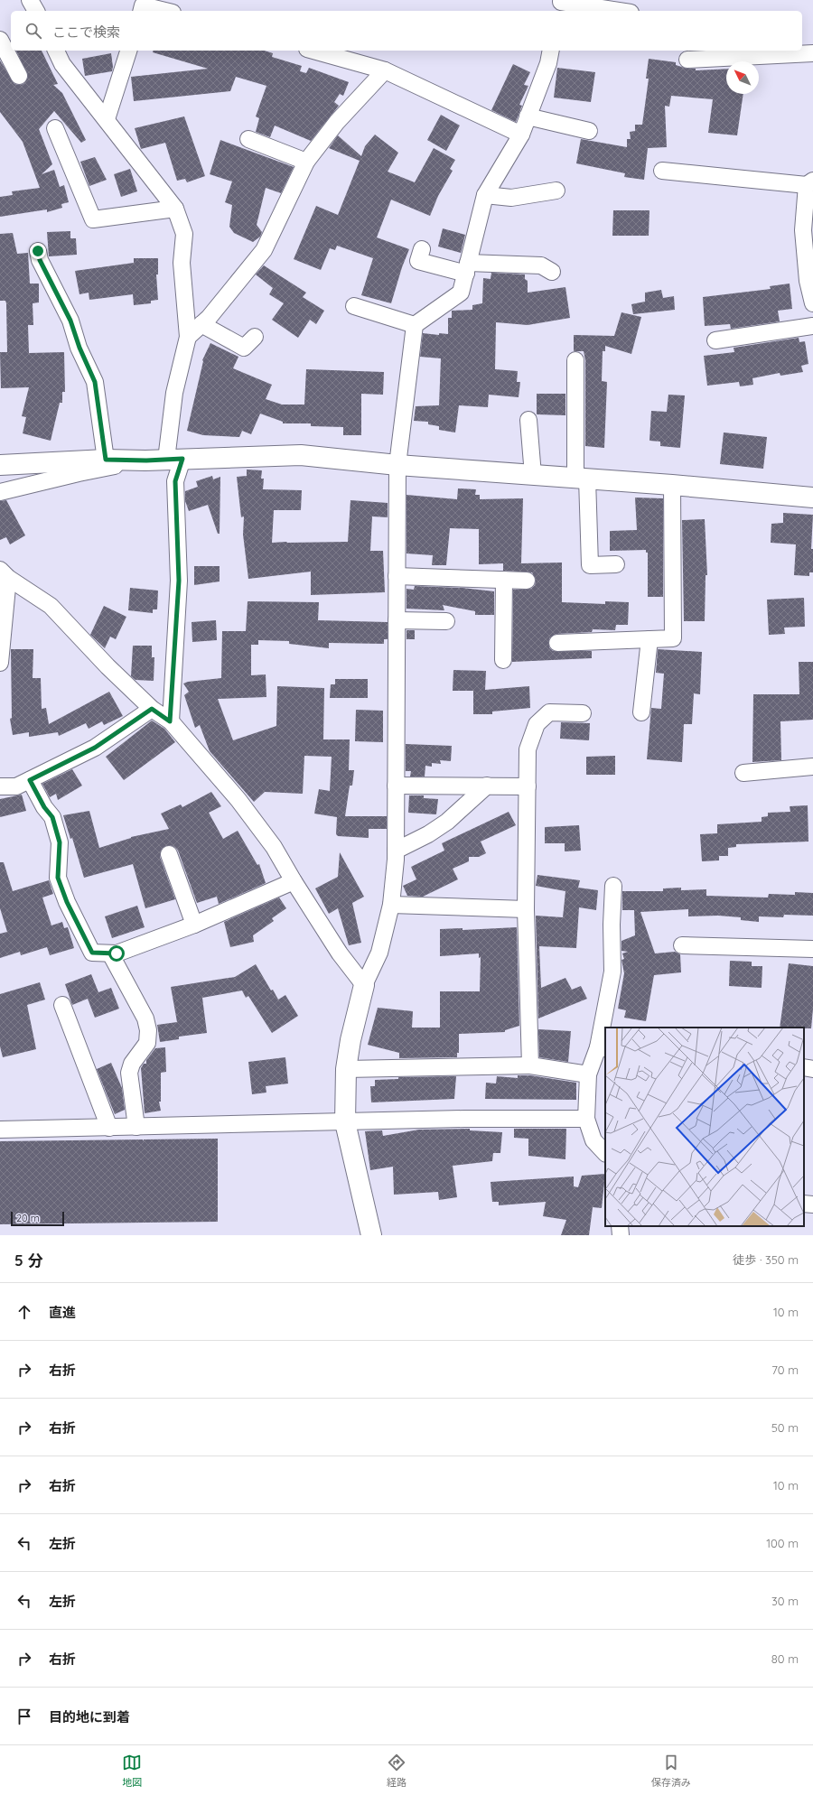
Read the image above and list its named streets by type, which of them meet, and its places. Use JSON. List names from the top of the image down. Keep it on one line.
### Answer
{"scale_bar":"20 m","north":"top left","page":{"search":"ここで検索","scale":"20 m","heading":["5 分","徒歩 · 350 m"],"list":[["直進","10 m"],["右折","70 m"],["右折","50 m"],["右折","10 m"],["左折","100 m"],["左折","30 m"],["右折","80 m"],"目的地に到着"],"nav":["地図","経路","保存済み"]}}
